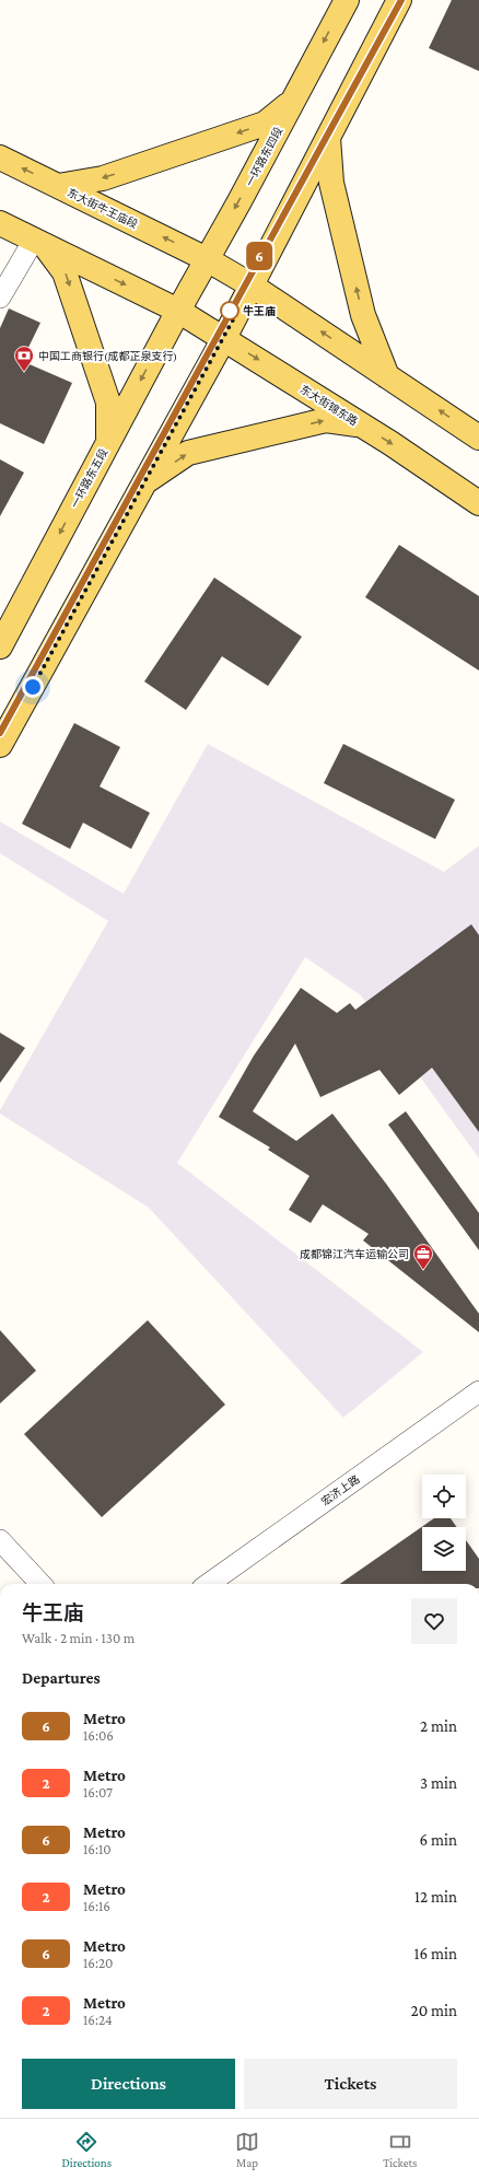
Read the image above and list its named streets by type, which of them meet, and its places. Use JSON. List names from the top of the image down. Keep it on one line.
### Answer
{"streets":{"main road":["一环路东四段","东大街牛王庙段","东大街锦东路","一环路东五段"],"street":["宏济上路"]},"crossings":[["一环路东四段","东大街牛王庙段"],["一环路东四段","东大街锦东路"],["一环路东四段","一环路东五段"],["东大街锦东路","一环路东五段"]],"places":{"other":["牛王庙"],"bank":["中国工商银行(成都芷泉支行)"],"office":["成都锦江汽车运输公司"]},"lines":["metro line 6"],"page":{"on_map":"6","heading":[["牛王庙","Walk · 2 min · 130 m"],"Departures"],"list":[{"mark":"6","name":"Metro","note":"16:06","value":"2 min"},{"mark":"2","name":"Metro","note":"16:07","value":"3 min"},{"mark":"6","name":"Metro","note":"16:10","value":"6 min"},{"mark":"2","name":"Metro","note":"16:16","value":"12 min"},{"mark":"6","name":"Metro","note":"16:20","value":"16 min"},{"mark":"2","name":"Metro","note":"16:24","value":"20 min"}],"buttons":["Directions","Tickets"],"tabs":["Directions","Map","Tickets"]}}
